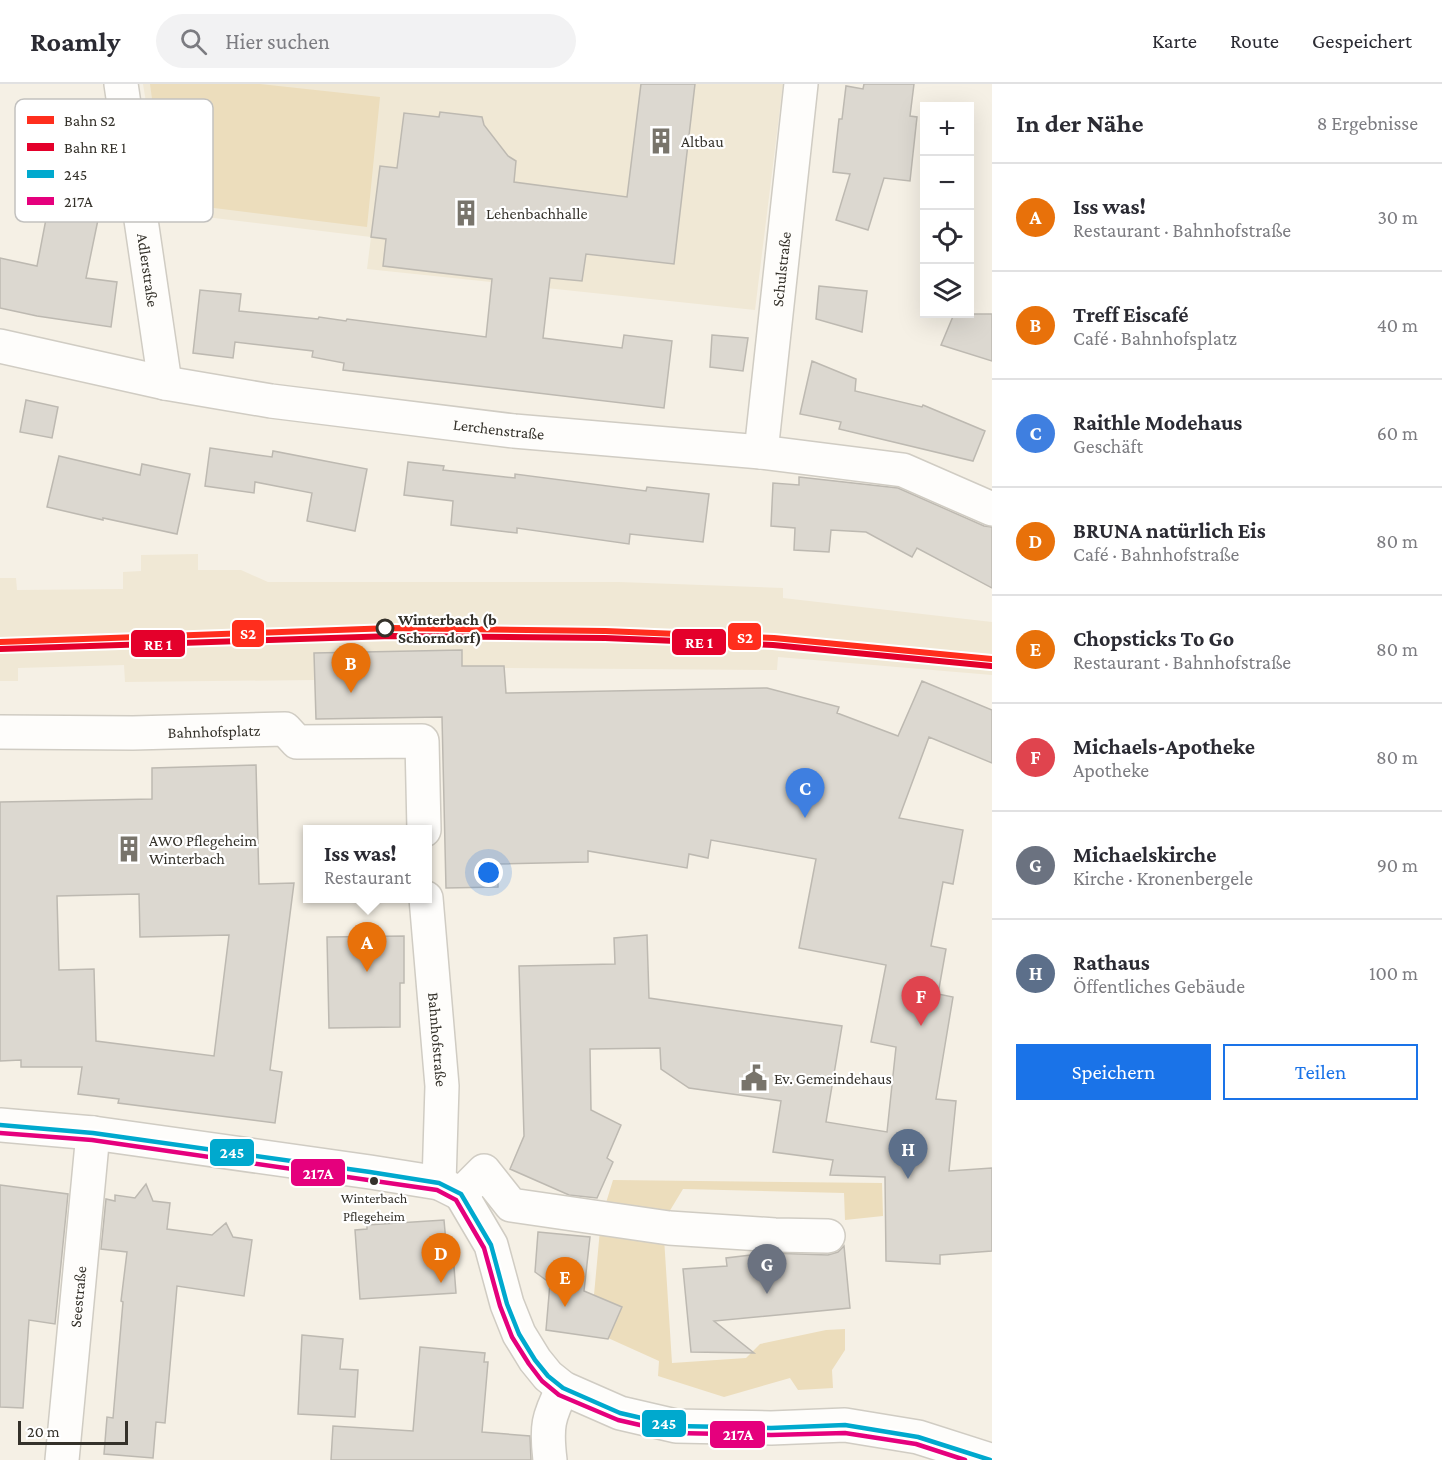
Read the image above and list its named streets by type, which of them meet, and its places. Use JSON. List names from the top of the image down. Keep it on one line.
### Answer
{"streets":{"street":["Schulstraße","Adlerstraße","Lerchenstraße","Bahnhofsplatz","Bahnhofstraße","Seestraße"]},"crossings":[["Schulstraße","Lerchenstraße"],["Adlerstraße","Lerchenstraße"]],"places":{"building":["Altbau","Lehenbachhalle","AWO Pflegeheim Winterbach"],"other":["Winterbach (b Schorndorf)","Winterbach Pflegeheim"],"public building":["Ev. Gemeindehaus"]},"lines":["rail line S2","transit line 245","transit line 217A"],"legend":["Bahn S2","Bahn RE 1","245","217A"],"scale_bar":"20 m","page":{"header":"Roamly","search":"Hier suchen","nav":["Karte","Route","Gespeichert"],"heading":["In der Nähe","8 Ergebnisse"],"map_buttons":["+","−"],"list":[{"mark":"A","name":"Iss was!","note":"Restaurant · Bahnhofstraße","value":"30 m"},{"mark":"B","name":"Treff Eiscafé","note":"Café · Bahnhofsplatz","value":"40 m"},{"mark":"C","name":"Raithle Modehaus","note":"Geschäft","value":"60 m"},{"mark":"D","name":"BRUNA natürlich Eis","note":"Café · Bahnhofstraße","value":"80 m"},{"mark":"E","name":"Chopsticks To Go","note":"Restaurant · Bahnhofstraße","value":"80 m"},{"mark":"F","name":"Michaels-Apotheke","note":"Apotheke","value":"80 m"},{"mark":"G","name":"Michaelskirche","note":"Kirche · Kronenbergele","value":"90 m"},{"mark":"H","name":"Rathaus","note":"Öffentliches Gebäude","value":"100 m"}],"pins":["B","C","A","F","H","D","G","E"],"popup":["Iss was!","Restaurant"],"buttons":["Speichern","Teilen"],"scale":"20 m"}}
